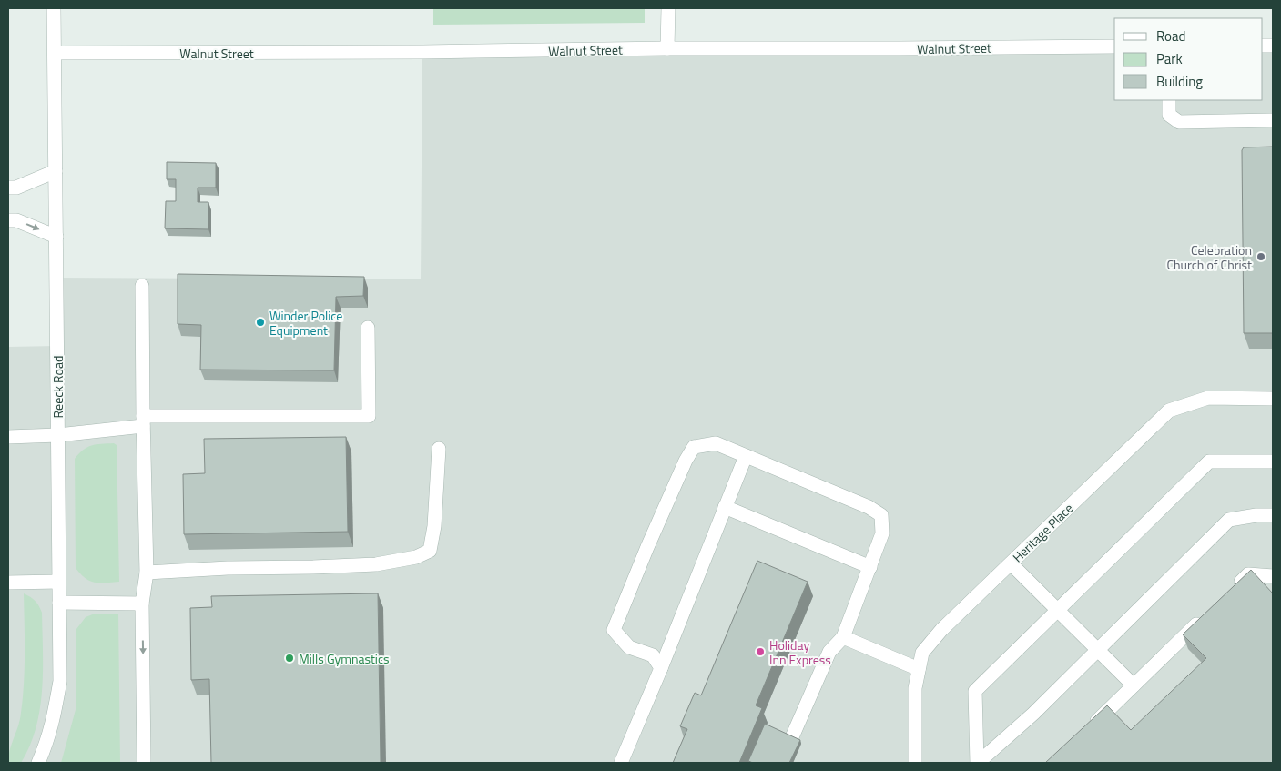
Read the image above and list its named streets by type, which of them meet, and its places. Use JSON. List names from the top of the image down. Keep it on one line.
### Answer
{"streets":{"street":["Walnut Street","Reeck Road","Heritage Place"]},"crossings":[["Walnut Street","Reeck Road"]],"places":["Celebration Church of Christ","Winder Police Equipment","Holiday Inn Express","Mills Gymnastics"],"legend":["Road","Park","Building"]}
